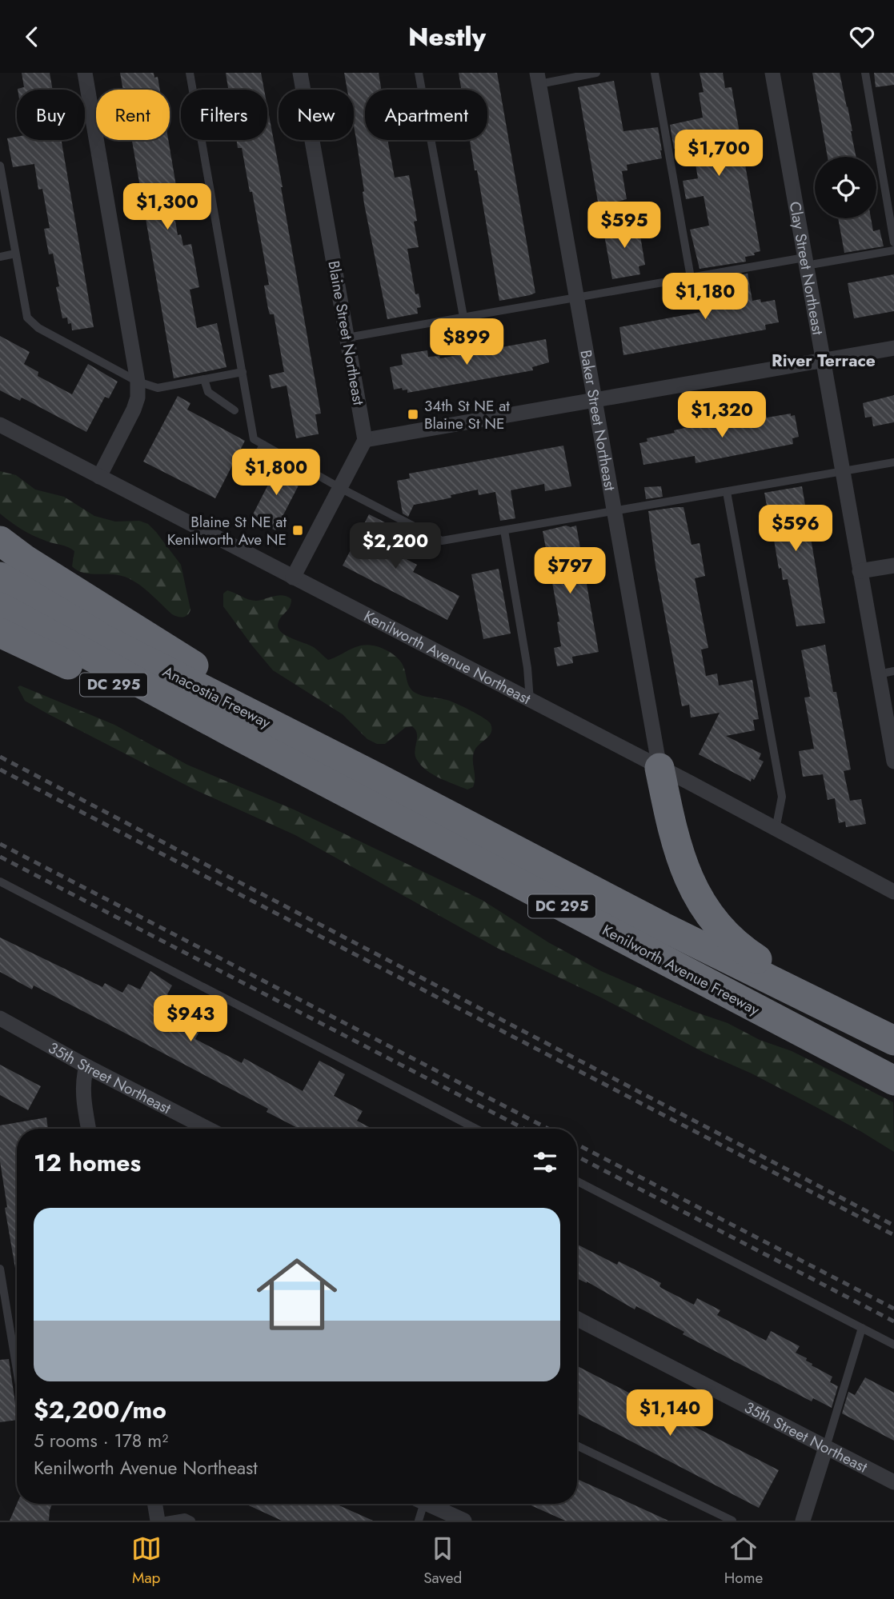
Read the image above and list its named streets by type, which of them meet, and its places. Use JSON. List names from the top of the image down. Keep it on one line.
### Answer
{"streets":{"highway":["DC 295","Anacostia Freeway","Kenilworth Avenue Freeway"],"street":["Clay Street Northeast","Blaine Street Northeast","Baker Street Northeast","Kenilworth Avenue Northeast","35th Street Northeast"]},"crossings":[["Baker Street Northeast","Kenilworth Avenue Northeast"],["Anacostia Freeway","Kenilworth Avenue Freeway"]],"districts":["River Terrace"],"places":{"transit":["34th St NE at Blaine St NE","Blaine St NE at Kenilworth Ave NE"]},"page":{"header":"Nestly","chip":["Buy","Rent","Filters","New","Apartment"],"price":["$1,700","$1,300","$595","$1,180","$899","$1,320","$1,800","$596","$2,200","$797","$943","$1,140"],"heading":"12 homes","list":[{"name":"$2,200/mo","note":"5 rooms · 178 m² · Kenilworth Avenue Northeast"}],"tabs":["Map","Saved","Home"]}}
